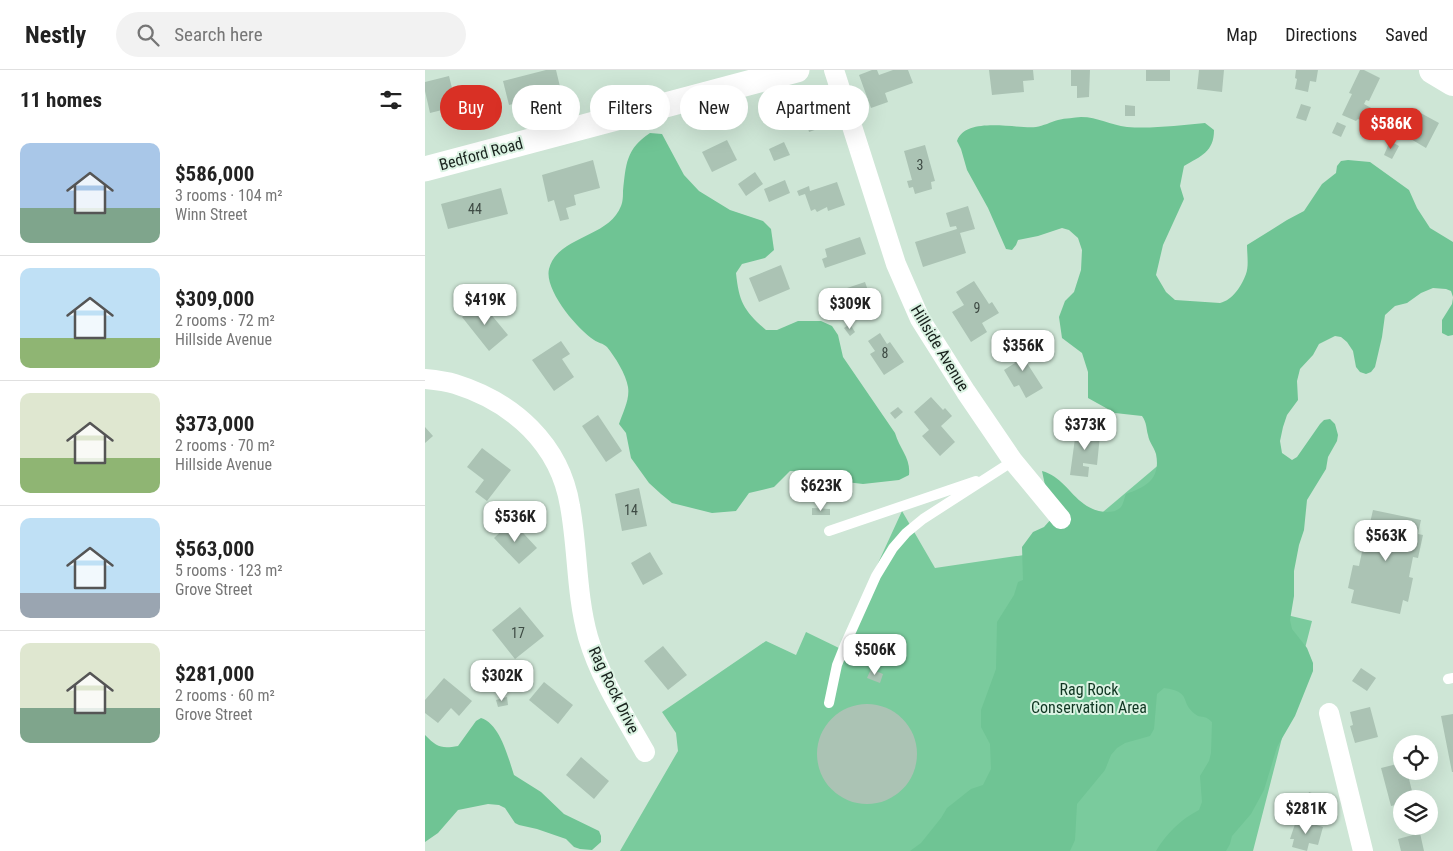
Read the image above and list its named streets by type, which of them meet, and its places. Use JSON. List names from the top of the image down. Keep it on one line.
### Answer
{"streets":{"street":["Bedford Road","Hillside Avenue","Rag Rock Drive"]},"parks":["Rag Rock Conservation Area"],"house_numbers":["3","44","9","8","14","17"],"page":{"header":"Nestly","search":"Search here","nav":["Map","Directions","Saved"],"heading":"11 homes","chip":["Buy","Rent","Filters","New","Apartment"],"price":["$586K","$419K","$309K","$356K","$373K","$623K","$536K","$563K","$506K","$302K","$281K"],"list":[{"name":"$586,000","note":"3 rooms · 104 m² · Winn Street"},{"name":"$309,000","note":"2 rooms · 72 m² · Hillside Avenue"},{"name":"$373,000","note":"2 rooms · 70 m² · Hillside Avenue"},{"name":"$563,000","note":"5 rooms · 123 m² · Grove Street"},{"name":"$281,000","note":"2 rooms · 60 m² · Grove Street"}]}}
